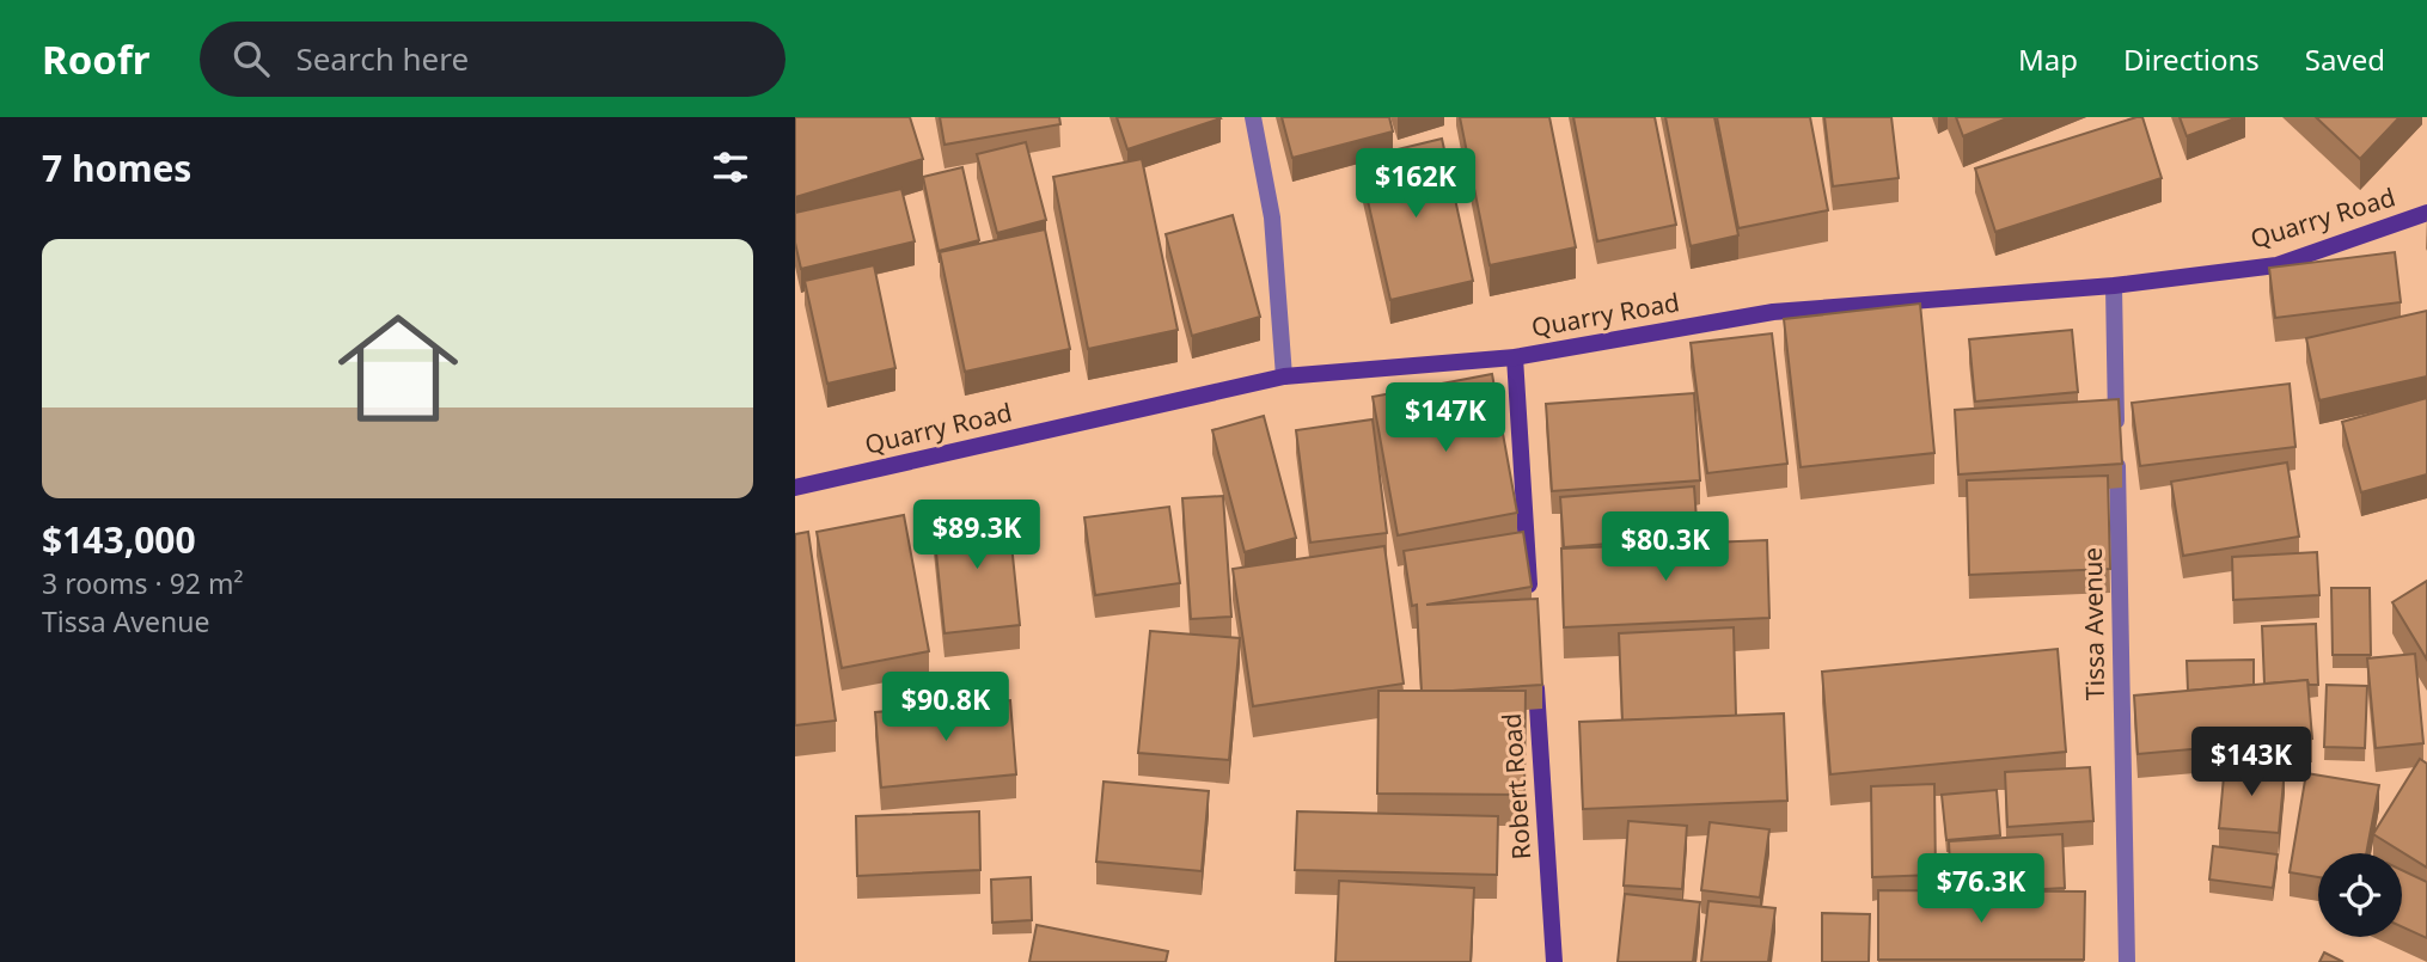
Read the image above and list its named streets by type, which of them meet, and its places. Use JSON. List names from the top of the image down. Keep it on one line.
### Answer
{"streets":{"street":["Quarry Road","Tissa Avenue","Robert Road"]},"crossings":[["Quarry Road","Tissa Avenue"]],"page":{"header":"Roofr","search":"Search here","nav":["Map","Directions","Saved"],"heading":"7 homes","price":["$162K","$147K","$89.3K","$80.3K","$90.8K","$143K","$76.3K"],"list":[{"name":"$143,000","note":"3 rooms · 92 m² · Tissa Avenue"}]}}
